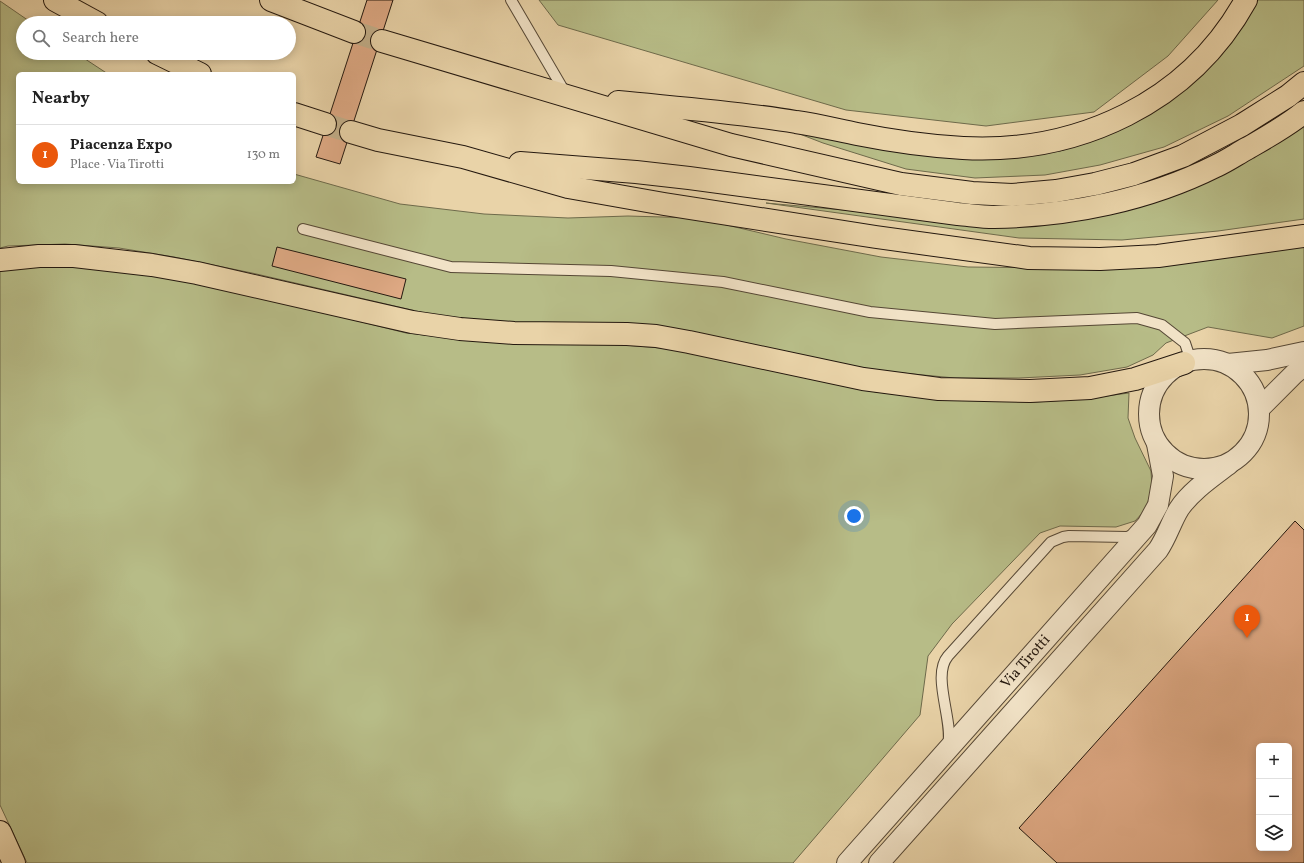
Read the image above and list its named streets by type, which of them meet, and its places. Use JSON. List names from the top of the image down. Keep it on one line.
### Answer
{"streets":{"street":["Via Tirotti"]},"page":{"search":"Search here","heading":"Nearby","list":[{"mark":"1","name":"Piacenza Expo","note":"Place · Via Tirotti","value":"130 m"}],"pins":"1","map_buttons":["+","−"]}}
